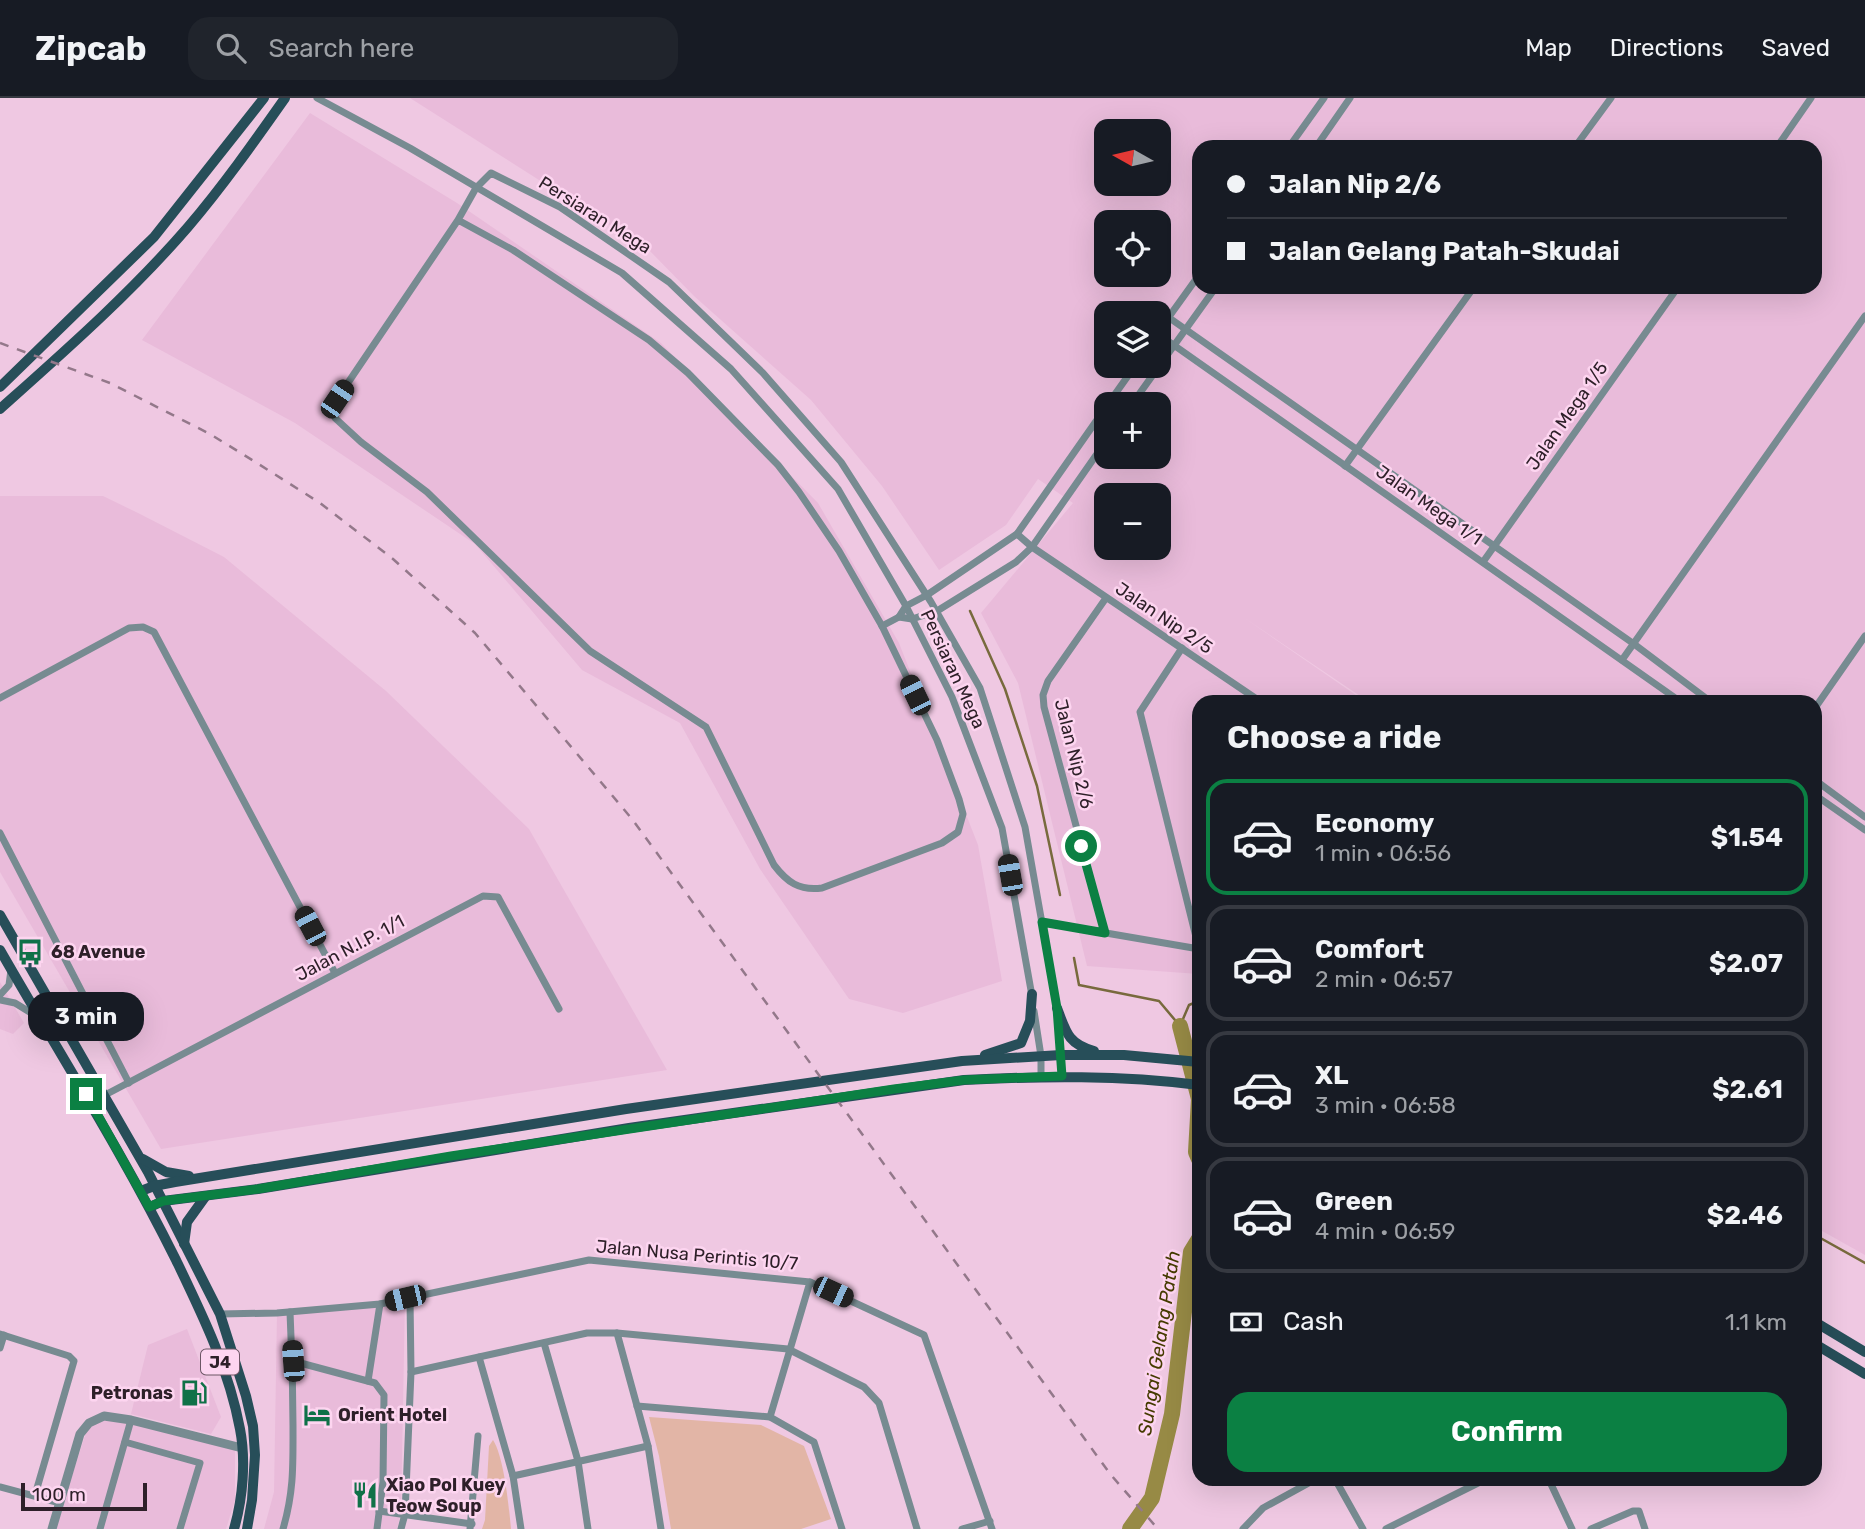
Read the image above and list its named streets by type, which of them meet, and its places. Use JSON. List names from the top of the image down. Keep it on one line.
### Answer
{"streets":{"main road":["J4"],"street":["Persiaran Mega","Jalan Mega 1/5","Jalan Mega 1/1","Jalan Nip 2/5","Jalan Nip 2/6","Jalan N.I.P. 1/1","Jalan Nusa Perintis 10/7"]},"crossings":[["Jalan Mega 1/5","Jalan Mega 1/1"],["Jalan Nip 2/5","Jalan Nip 2/6"],["Jalan N.I.P. 1/1","J4"],["Jalan Nusa Perintis 10/7","J4"]],"water":["Sungai Gelang Patah"],"places":{"bus stop":["68 Avenue"],"fuel station":["Petronas"],"hotel":["Orient Hotel"],"restaurant":["Xiao Pol Kuey Teow Soup"]},"scale_bar":"100 m","north":"left","page":{"header":"Zipcab","search":"Search here","nav":["Map","Directions","Saved"],"map_buttons":["+","−"],"banner":["Jalan Nip 2/6","Jalan Gelang Patah-Skudai"],"heading":"Choose a ride","list":[{"name":"Economy","note":"1 min · 06:56","value":"$1.54"},{"name":"Comfort","note":"2 min · 06:57","value":"$2.07"},{"name":"XL","note":"3 min · 06:58","value":"$2.61"},{"name":"Green","note":"4 min · 06:59","value":"$2.46"}],"bubble":"3 min","pay":["Cash","1.1 km"],"buttons":"Confirm","scale":"100 m"}}
